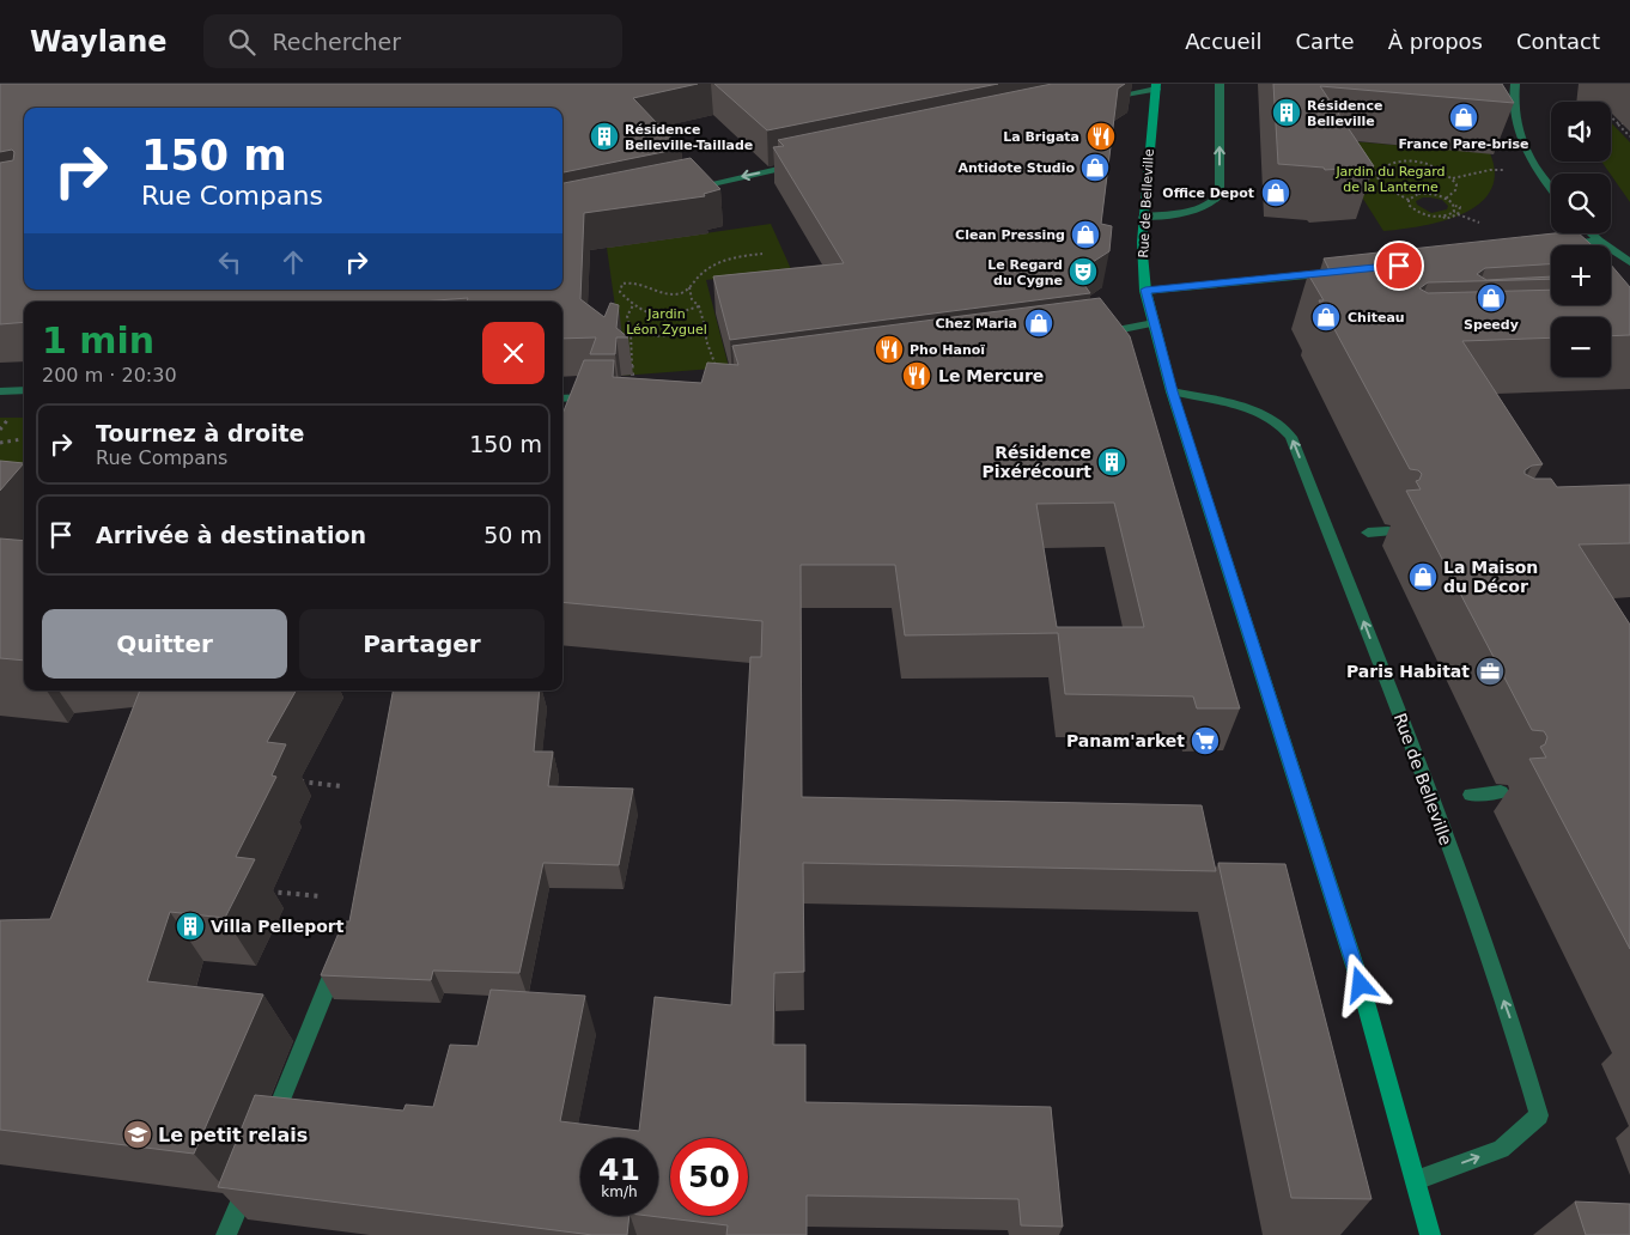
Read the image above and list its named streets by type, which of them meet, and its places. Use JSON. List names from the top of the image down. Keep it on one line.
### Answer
{"streets":{"main road":["Rue de Belleville"]},"parks":["Jardin du Regard de la Lanterne","Jardin Léon Zyguel"],"places":{"building":["Résidence Belleville","Résidence Belleville-Taillade","Résidence Pixérécourt","Villa Pelleport"],"shop":["France Pare-brise","Antidote Studio","Office Depot","Clean Pressing","Speedy","Chiteau","Chez Maria","La Maison du Décor"],"restaurant":["La Brigata","Pho Hanoï","Le Mercure"],"theatre":["Le Regard du Cygne"],"office":["Paris Habitat"],"supermarket":["Panam'arket"],"school or university":["Le petit relais"]},"page":{"header":"Waylane","search":"Rechercher","nav":["Accueil","Carte","À propos","Contact"],"map_buttons":["+","−"],"turn":["150 m","Rue Compans"],"heading":["1 min","200 m · 20:30"],"list":[{"name":"Tournez à droite","note":"Rue Compans","value":"150 m"},{"name":"Arrivée à destination","value":"50 m"}],"buttons":["Quitter","Partager"],"speed":"41 km/h","limit":"50"}}
